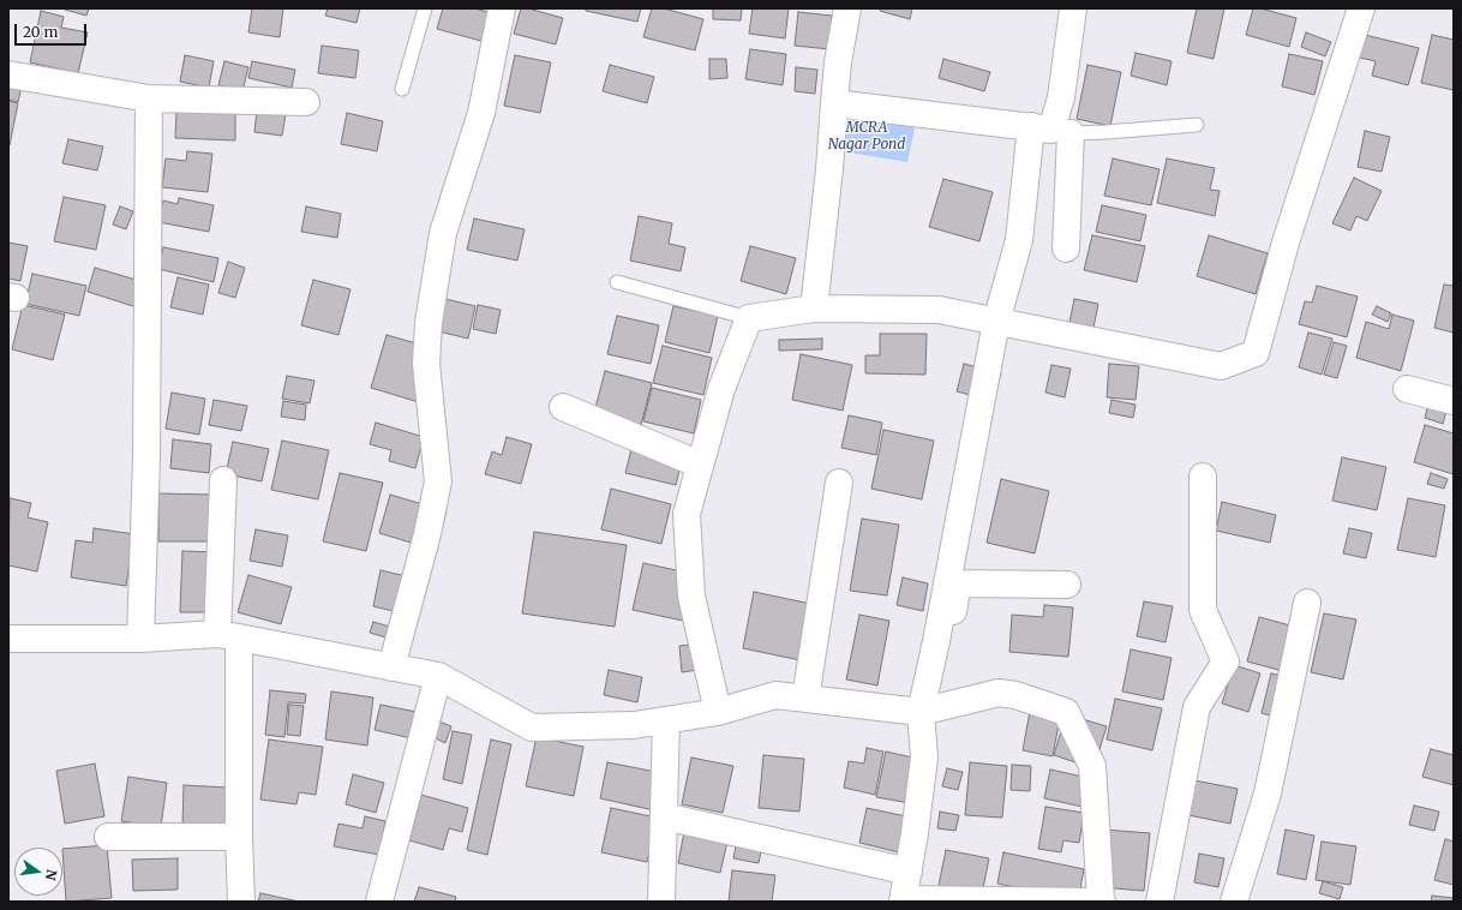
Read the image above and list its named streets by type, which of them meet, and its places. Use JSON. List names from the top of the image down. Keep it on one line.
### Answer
{"water":["MCRA Nagar Pond"],"scale_bar":"20 m","north":"right"}
